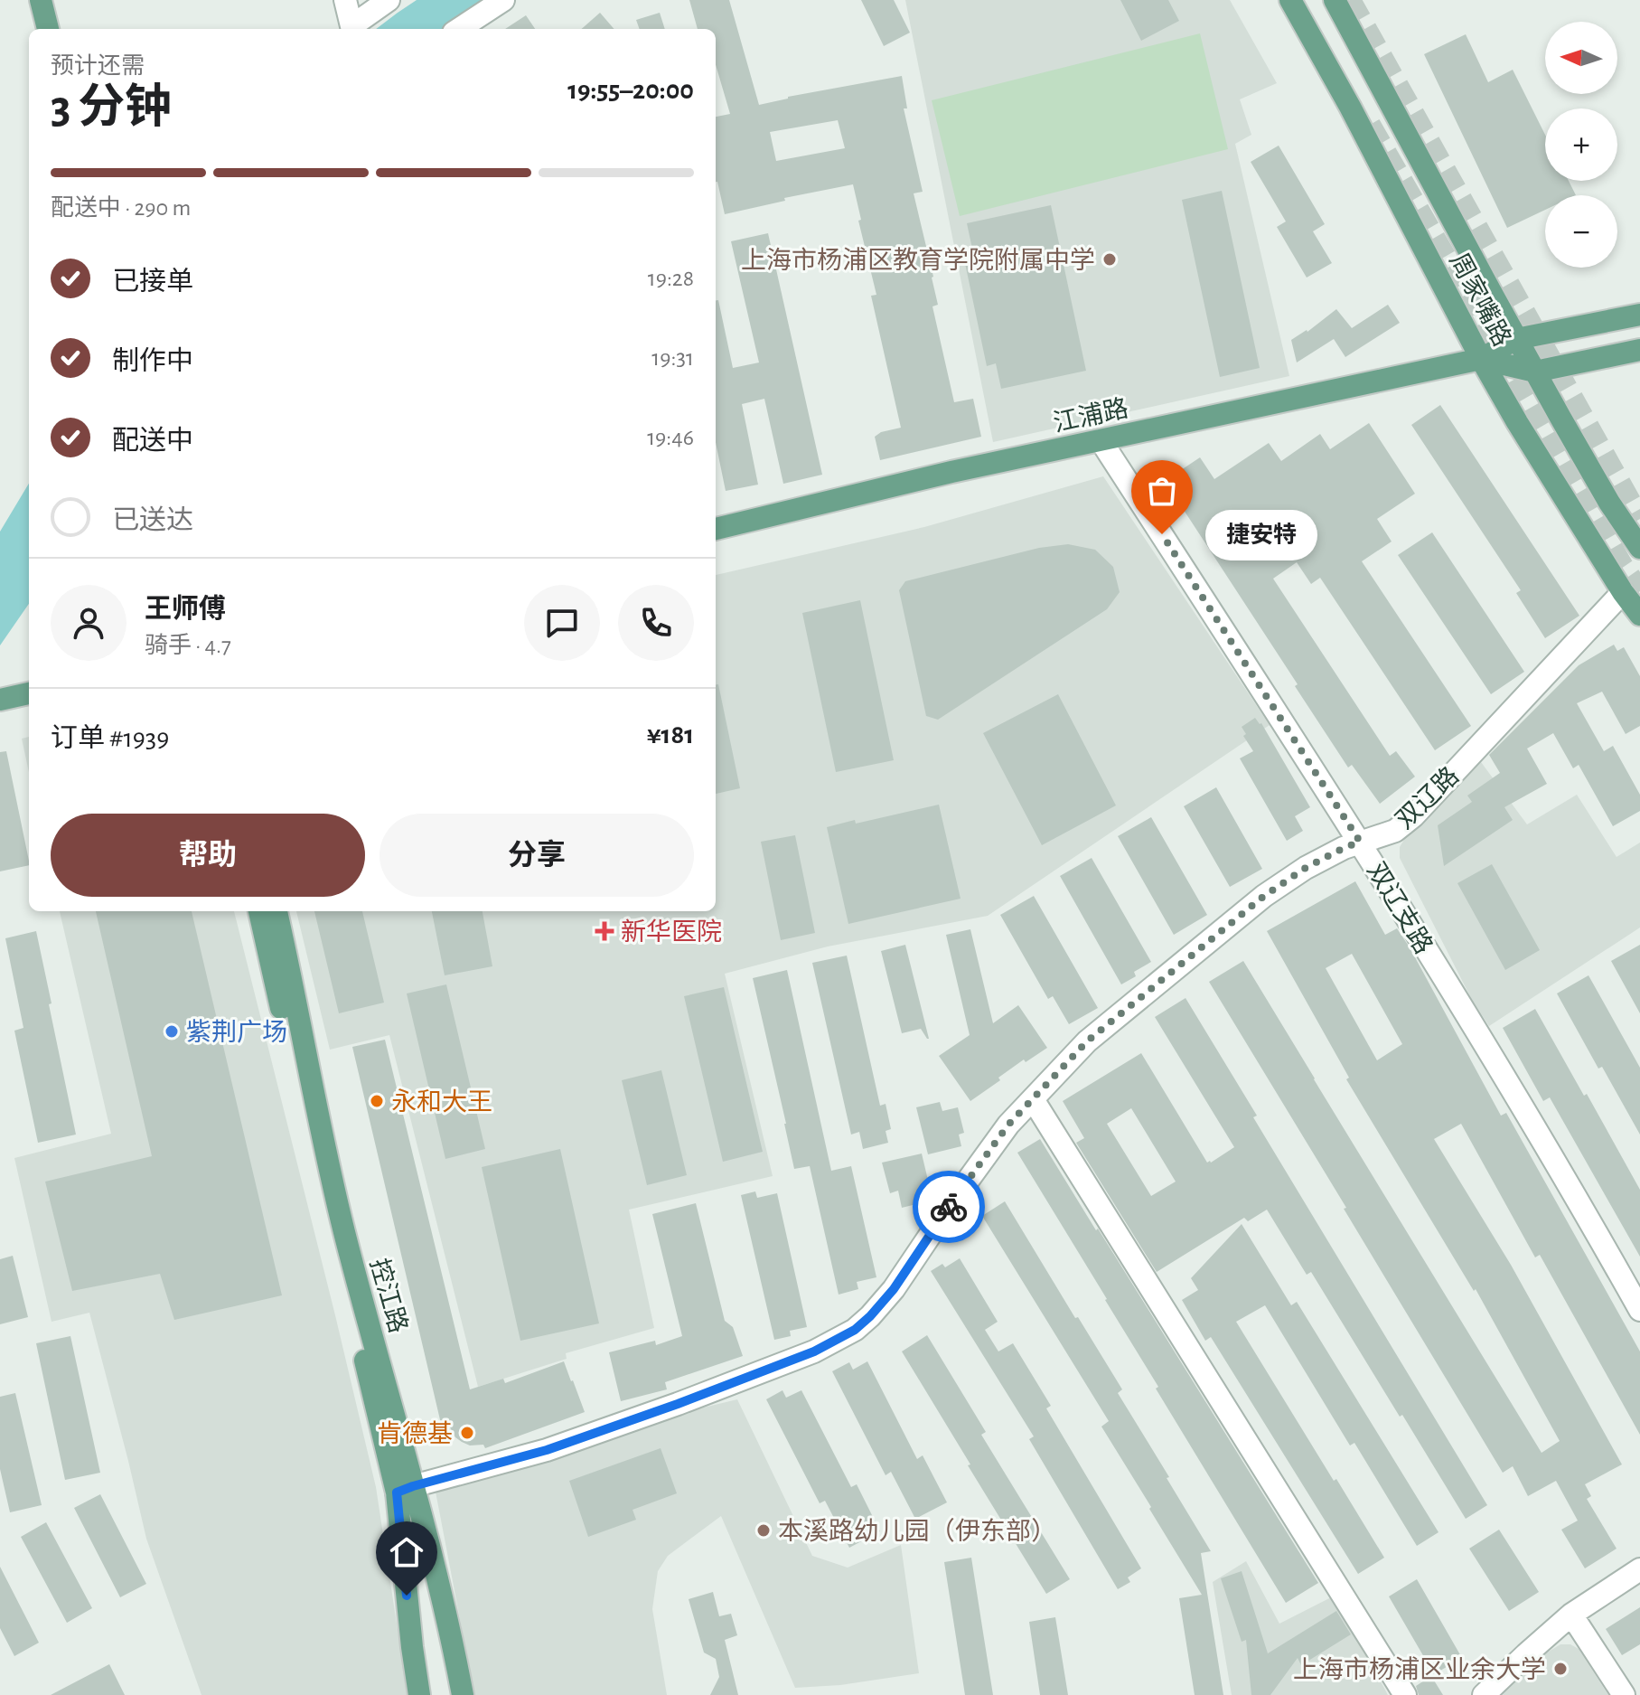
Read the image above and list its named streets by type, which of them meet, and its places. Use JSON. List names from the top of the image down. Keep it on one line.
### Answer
{"streets":{"main road":["周家嘴路","江浦路","控江路"],"street":["双辽路","双辽支路"]},"crossings":[["周家嘴路","江浦路"],["周家嘴路","双辽路"],["江浦路","双辽支路"],["双辽路","双辽支路"],["双辽路","控江路"]],"places":{"other":["上海市杨浦区教育学院附属中学","捷安特","紫荆广场","永和大王","肯德基","本溪路幼儿园（伊东部）","上海市杨浦区业余大学"],"health":["新华医院"]},"north":"left","page":{"map_buttons":["+","−"],"heading":["3 分钟","预计还需","19:55–20:00"],"panel":["王师傅","骑手 · 4.7","订单 #1939","¥181"],"bar":"配送中 · 290 m","list":[["已接单","19:28"],["制作中","19:31"],["配送中","19:46"],"已送达"],"bubble":"捷安特","buttons":["帮助","分享"]}}
